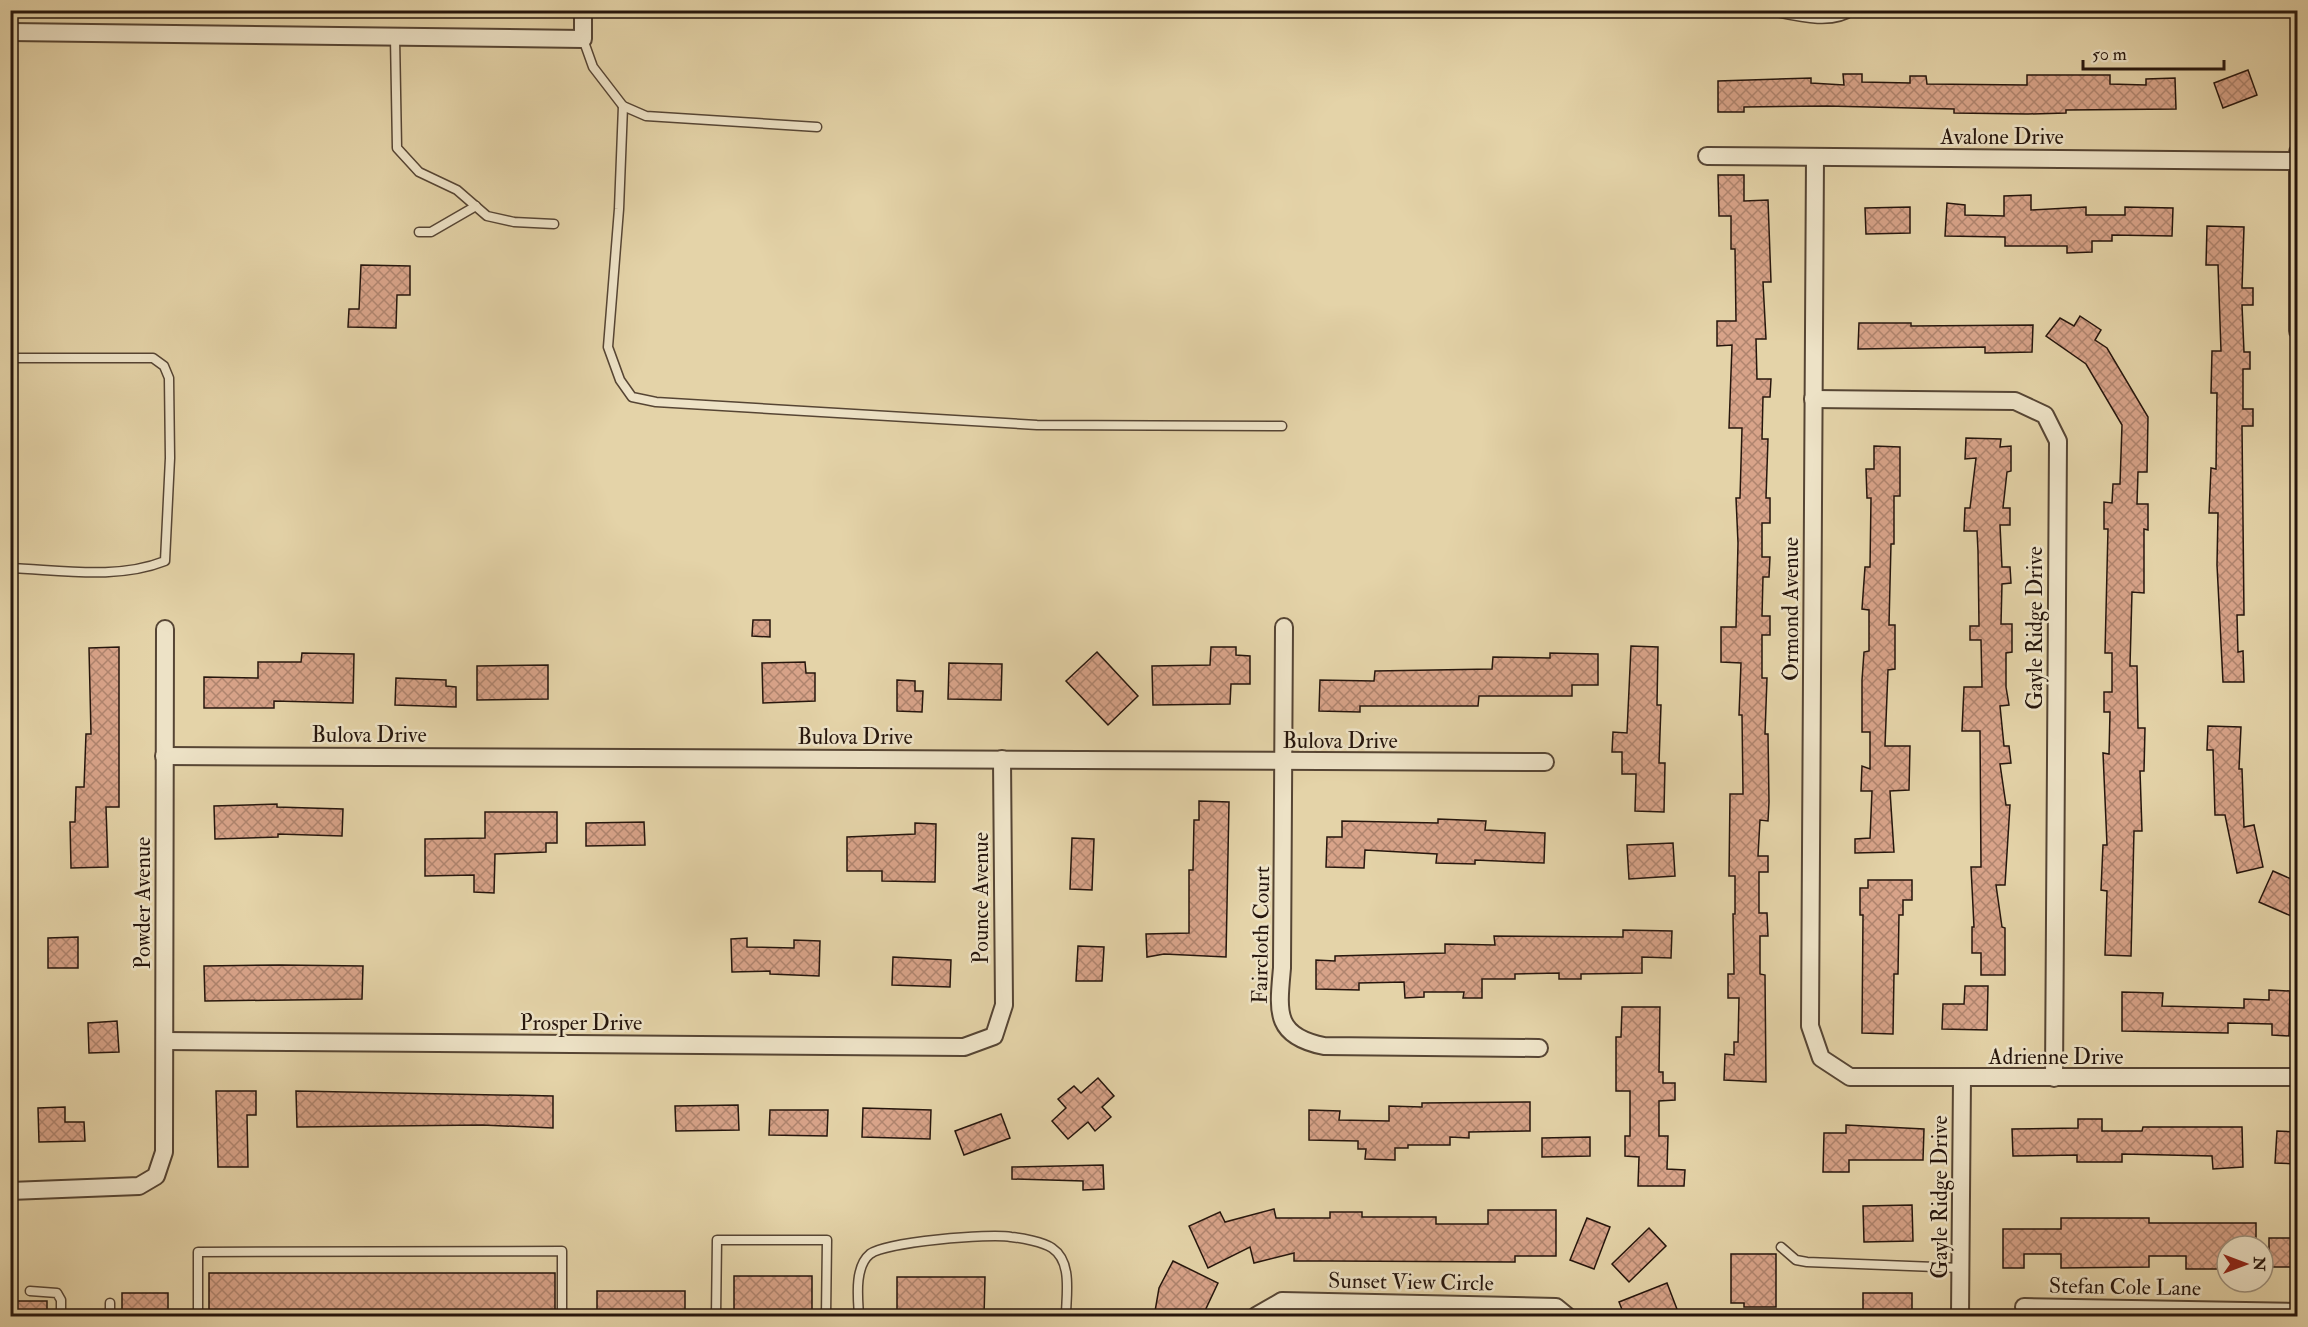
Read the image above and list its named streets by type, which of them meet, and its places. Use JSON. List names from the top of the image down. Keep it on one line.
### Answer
{"streets":{"street":["Avalone Drive","Ormond Avenue","Gayle Ridge Drive","Bulova Drive","Pounce Avenue","Powder Avenue","Faircloth Court","Prosper Drive","Adrienne Drive","Sunset View Circle","Stefan Cole Lane"]},"crossings":[["Avalone Drive","Ormond Avenue"],["Ormond Avenue","Gayle Ridge Drive"],["Ormond Avenue","Adrienne Drive"],["Gayle Ridge Drive","Adrienne Drive"],["Bulova Drive","Pounce Avenue"],["Bulova Drive","Powder Avenue"],["Bulova Drive","Faircloth Court"],["Pounce Avenue","Prosper Drive"],["Powder Avenue","Prosper Drive"]],"scale_bar":"50 m","north":"right"}
